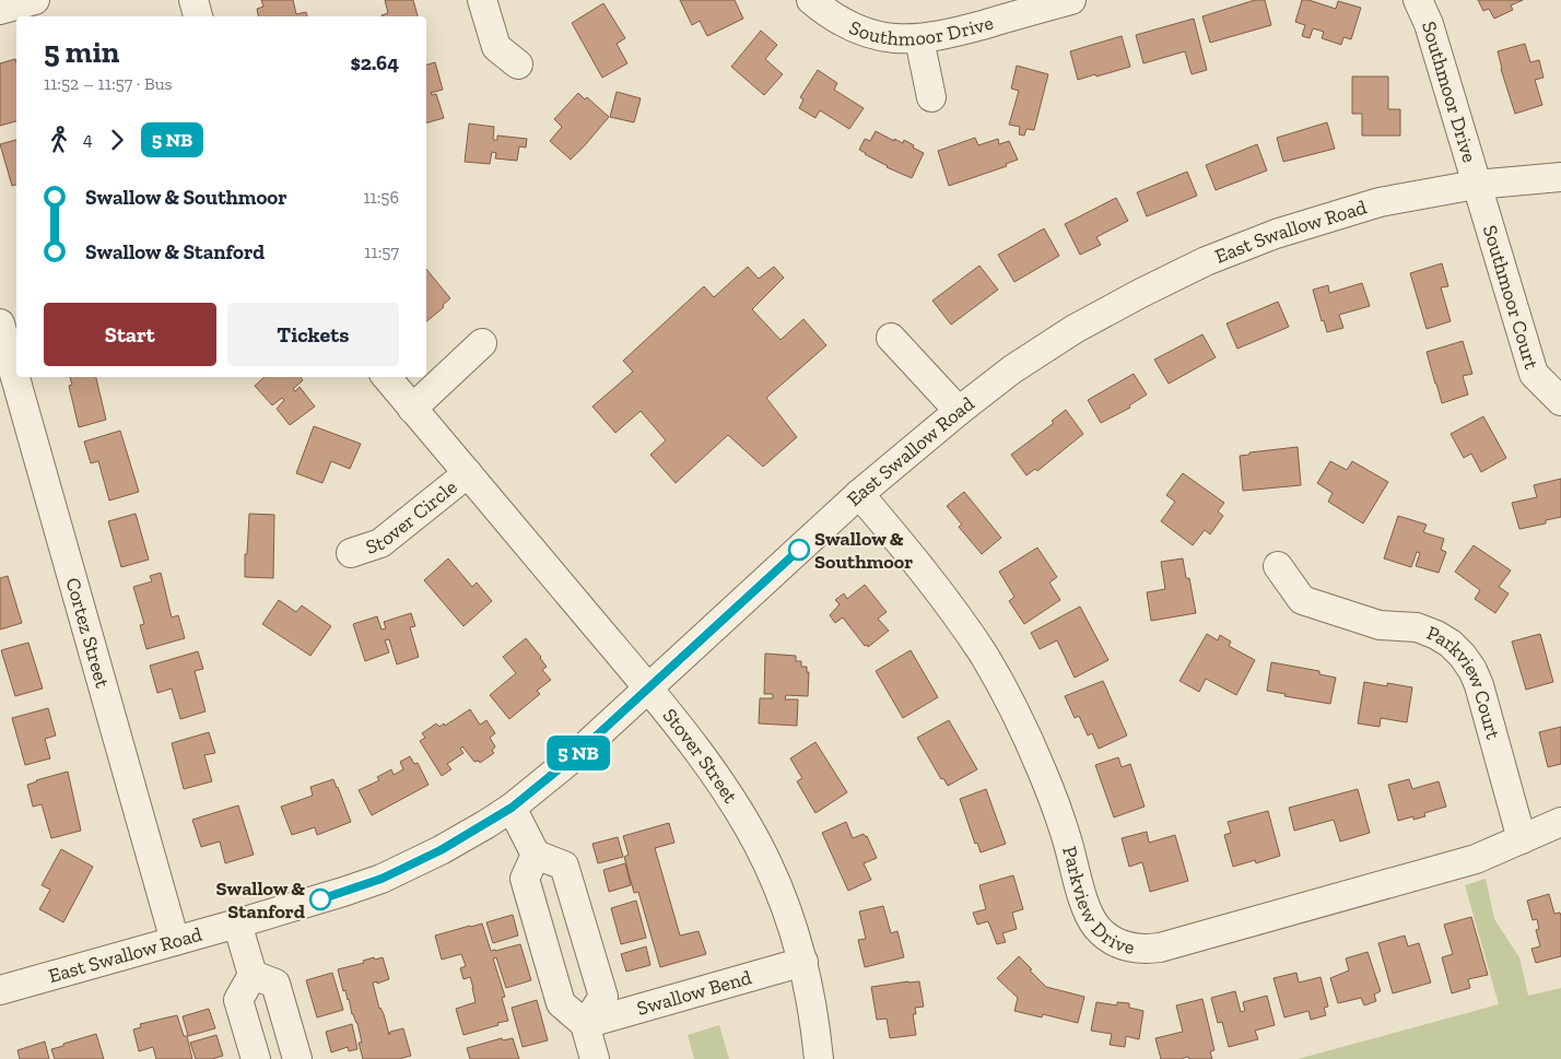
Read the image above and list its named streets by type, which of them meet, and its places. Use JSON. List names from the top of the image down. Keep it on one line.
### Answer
{"streets":{"street":["Southmoor Drive","East Swallow Road","Southmoor Court","Stover Circle","Cortez Street","Parkview Court","Stover Street","Parkview Drive","Swallow Bend"]},"crossings":[["Southmoor Drive","East Swallow Road"],["Southmoor Drive","Southmoor Court"],["East Swallow Road","Southmoor Court"],["East Swallow Road","Cortez Street"],["East Swallow Road","Stover Street"],["East Swallow Road","Parkview Drive"],["Stover Circle","Stover Street"],["Parkview Court","Parkview Drive"],["Stover Street","Swallow Bend"]],"places":["Swallow & Southmoor","Swallow & Stanford"],"page":{"on_map":"5 NB","heading":["5 min","11:52 – 11:57 · Bus","$2.64"],"legs":["4","5 NB"],"list":[{"name":"Swallow & Southmoor","value":"11:56"},{"name":"Swallow & Stanford","value":"11:57"}],"buttons":["Start","Tickets"]}}
